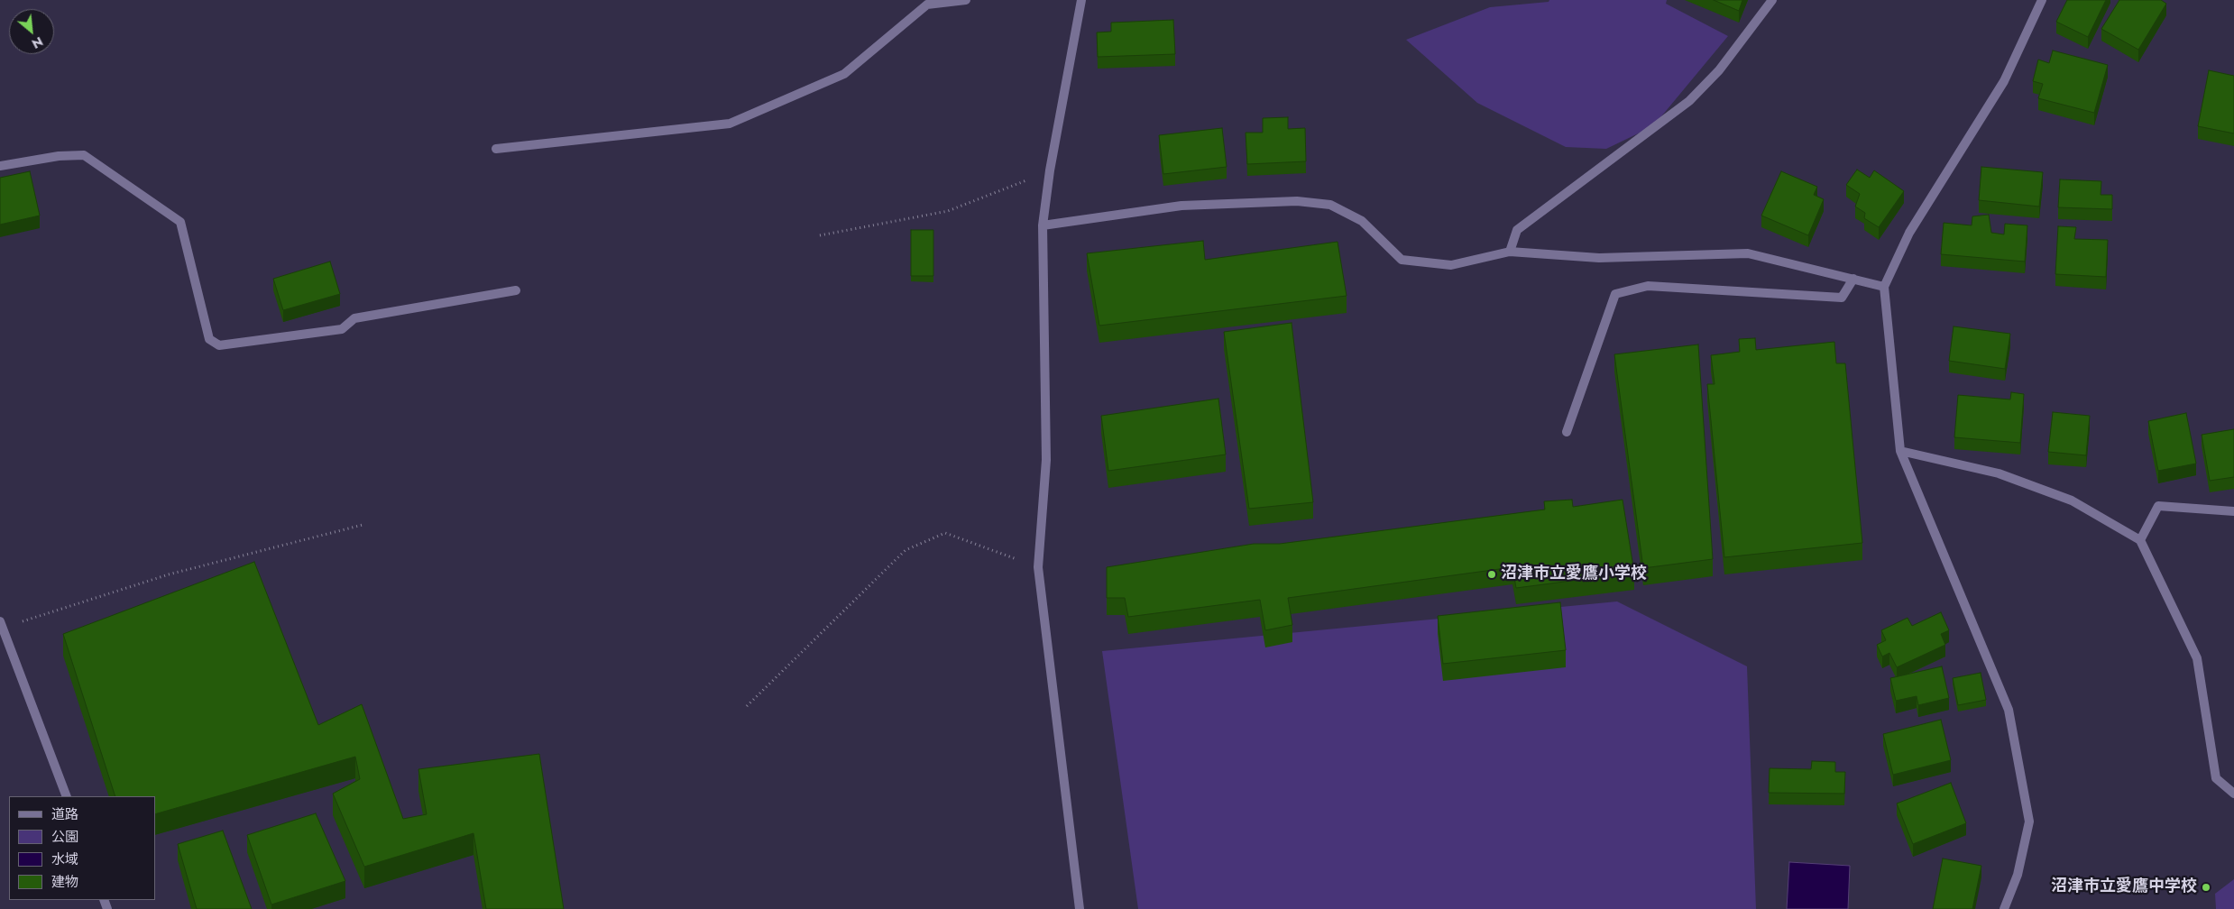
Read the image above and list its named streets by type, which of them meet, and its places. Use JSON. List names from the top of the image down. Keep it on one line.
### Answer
{"places":["沼津市立愛鷹小学校","沼津市立愛鷹中学校"],"legend":["道路","公園","水域","建物"],"north":"bottom right"}
